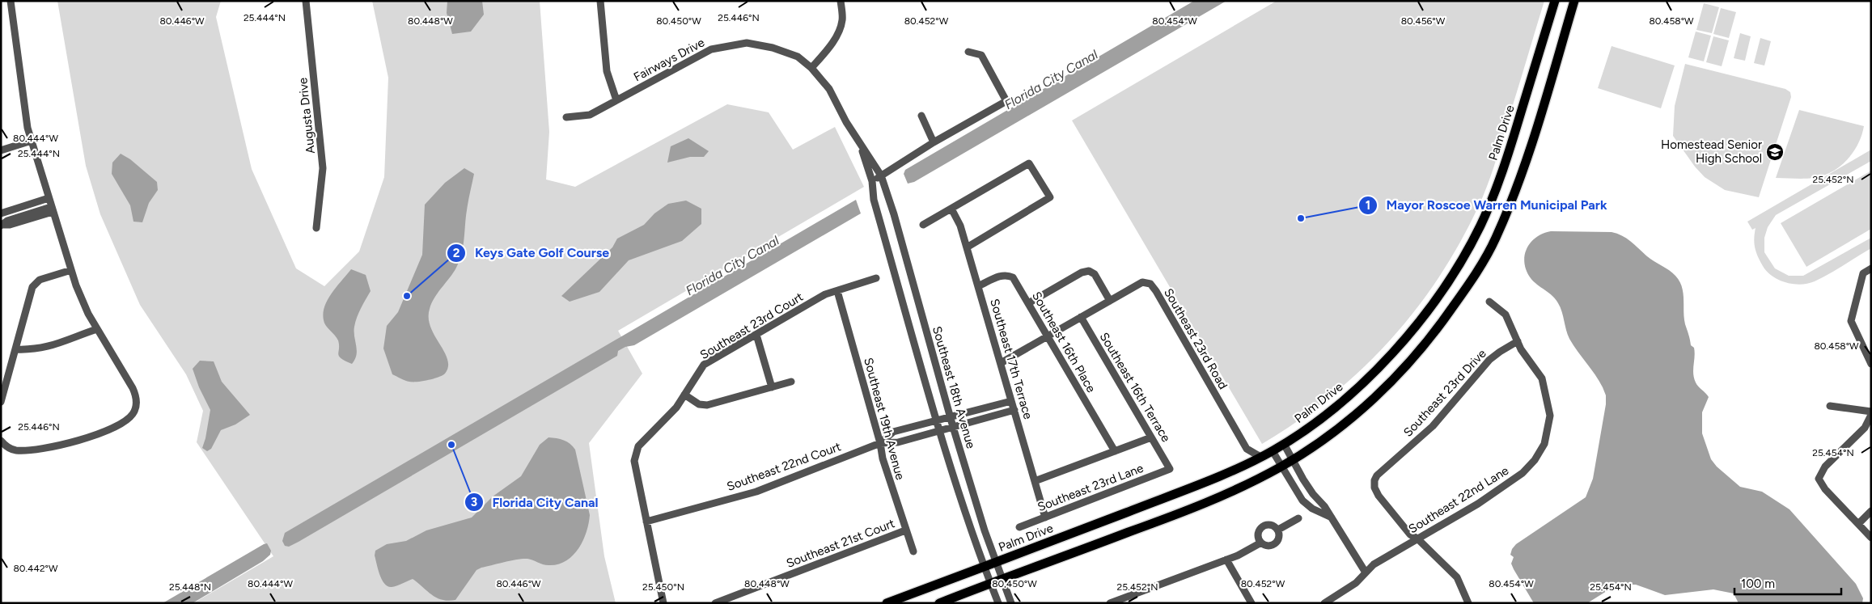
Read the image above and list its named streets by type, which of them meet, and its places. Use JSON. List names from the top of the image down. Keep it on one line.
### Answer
{"streets":{"main road":["Palm Drive"],"street":["Fairways Drive","Augusta Drive","Southeast 23rd Court","Southeast 23rd Road","Southeast 16th Place","Southeast 17th Terrace","Southeast 18th Avenue","Southeast 16th Terrace","Southeast 23rd Drive","Southeast 19th Avenue","Southeast 22nd Court","Southeast 23rd Lane","Southeast 22nd Lane","Southeast 21st Court"]},"crossings":[["Fairways Drive","Southeast 18th Avenue"],["Palm Drive","Southeast 23rd Road"],["Palm Drive","Southeast 18th Avenue"],["Southeast 23rd Court","Southeast 19th Avenue"],["Southeast 23rd Court","Southeast 22nd Court"],["Southeast 23rd Road","Southeast 16th Place"],["Southeast 23rd Road","Southeast 17th Terrace"],["Southeast 23rd Road","Southeast 16th Terrace"],["Southeast 16th Place","Southeast 17th Terrace"],["Southeast 17th Terrace","Southeast 22nd Court"],["Southeast 17th Terrace","Southeast 23rd Lane"],["Southeast 18th Avenue","Southeast 22nd Court"],["Southeast 16th Terrace","Southeast 23rd Lane"],["Southeast 23rd Drive","Southeast 22nd Lane"],["Southeast 19th Avenue","Southeast 22nd Court"],["Southeast 19th Avenue","Southeast 21st Court"]],"water":["Florida City Canal"],"places":{"school or university":["Homestead Senior High School"],"other":["Mayor Roscoe Warren Municipal Park","Keys Gate Golf Course","Florida City Canal"]},"scale_bar":"100 m","coordinates":["25.444°N","25.446°N","80.446°W","80.448°W","80.450°W","80.452°W","80.454°W","80.456°W","80.458°W","80.444°W","25.452°N","25.454°N","80.442°W","25.448°N","25.450°N"]}
